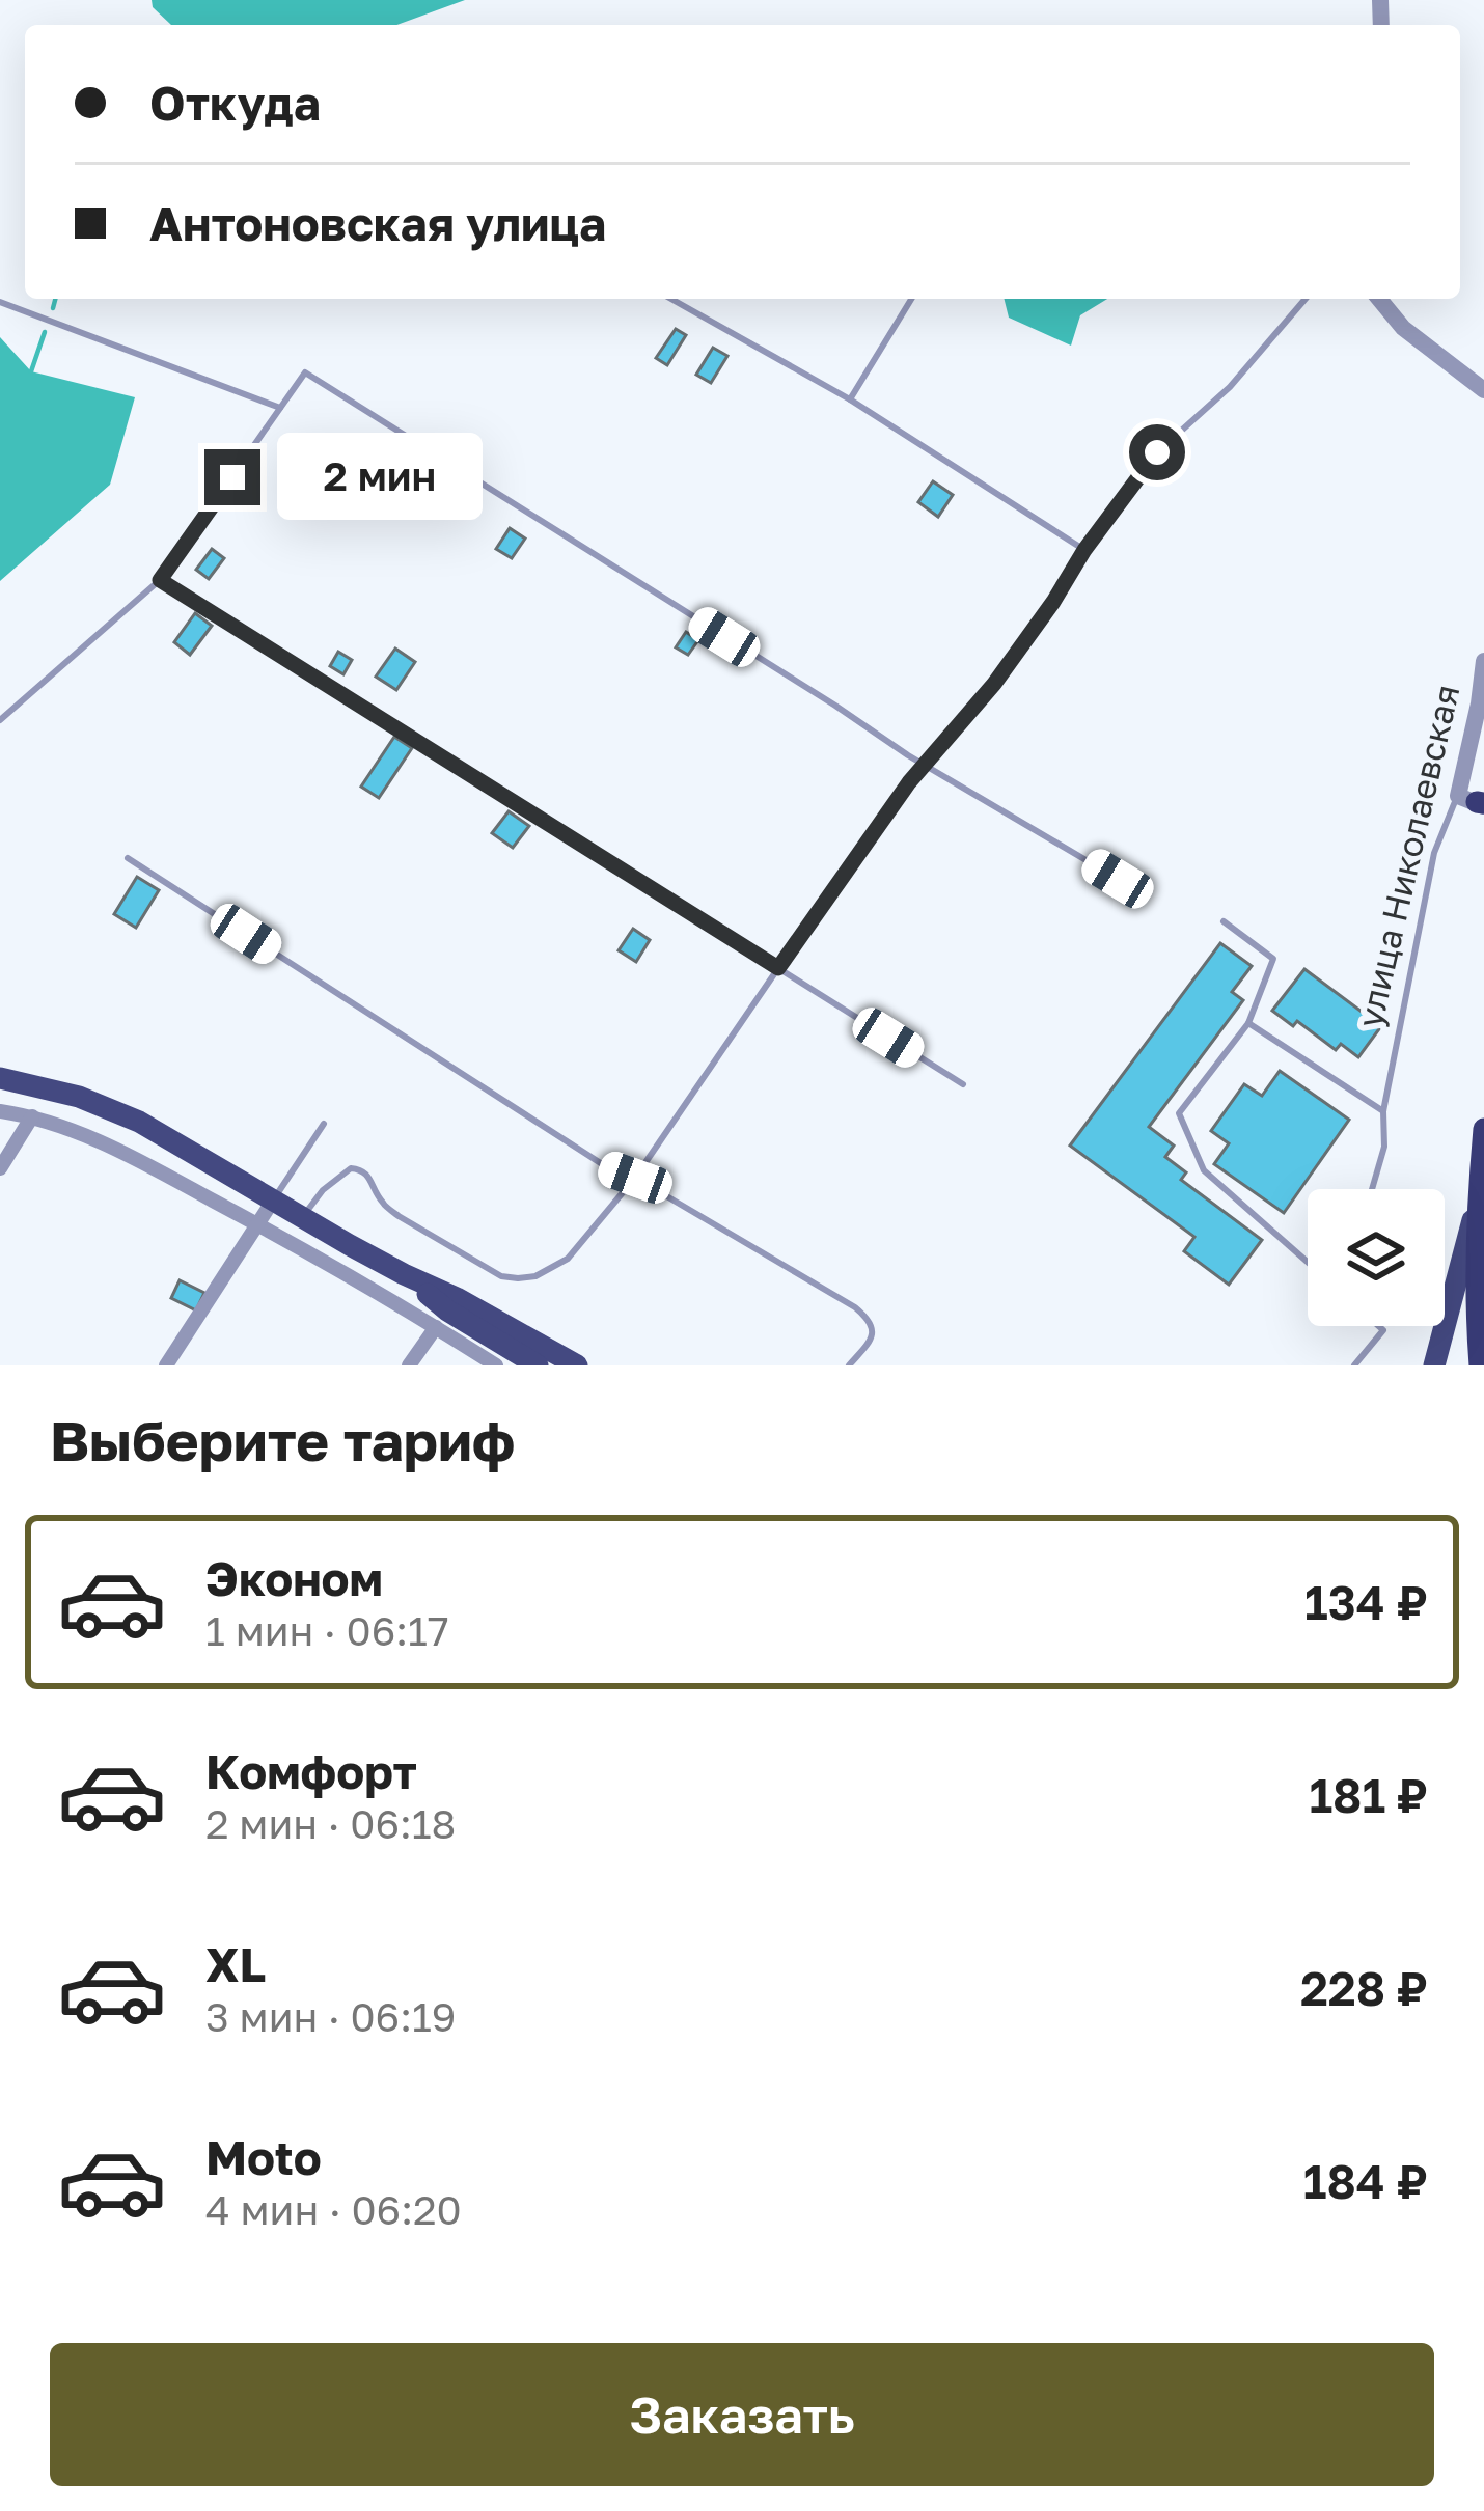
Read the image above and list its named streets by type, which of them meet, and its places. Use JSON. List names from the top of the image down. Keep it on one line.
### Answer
{"streets":{"street":["улица Николаевская"]},"page":{"banner":["Откуда","Антоновская улица"],"bubble":"2 мин","heading":"Выберите тариф","list":[{"name":"Эконом","note":"1 мин · 06:17","value":"134 ₽"},{"name":"Комфорт","note":"2 мин · 06:18","value":"181 ₽"},{"name":"XL","note":"3 мин · 06:19","value":"228 ₽"},{"name":"Moto","note":"4 мин · 06:20","value":"184 ₽"}],"buttons":"Заказать"}}
